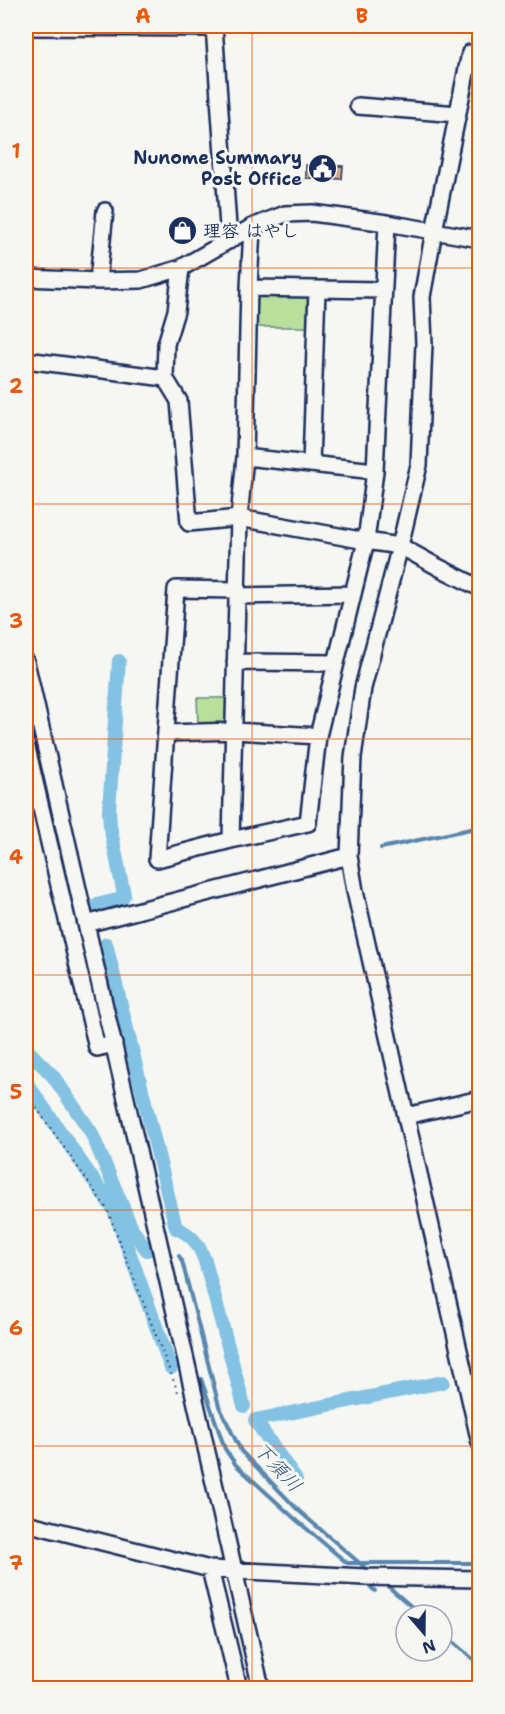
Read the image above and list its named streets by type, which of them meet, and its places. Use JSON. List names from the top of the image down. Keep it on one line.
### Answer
{"water":["下須川"],"places":{"public building":["Nunome Summary Post Office"],"shop":["理容 はやし"]},"north":"bottom","grid":{"columns":["A","B"],"rows":["1","2","3","4","5","6","7"]}}
